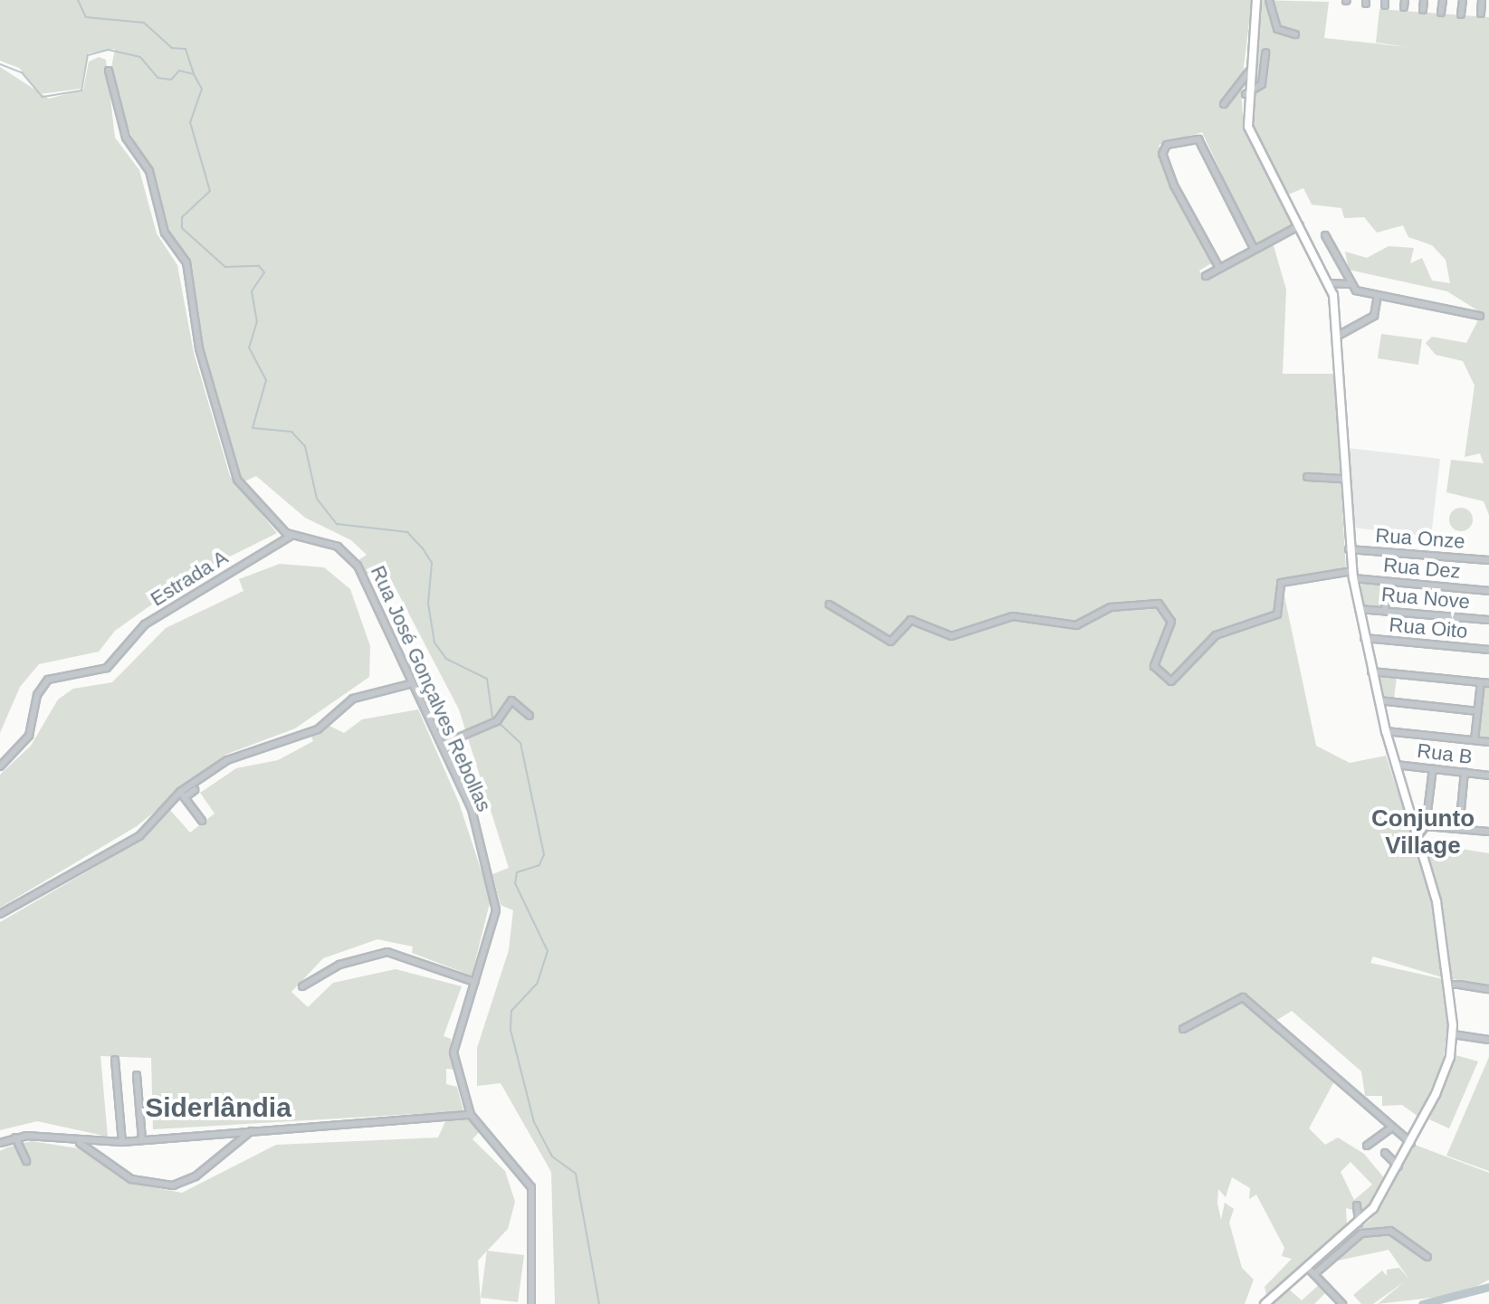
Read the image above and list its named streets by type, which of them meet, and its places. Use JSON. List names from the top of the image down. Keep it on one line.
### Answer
{"streets":{"street":["Rua Onze","Rua Dez","Estrada A","Rua Nove","Rua Oito","Rua José Gonçalves Rebollas","Rua B"]},"crossings":[["Estrada A","Rua José Gonçalves Rebollas"]],"districts":["Conjunto Village","Siderlândia"]}
